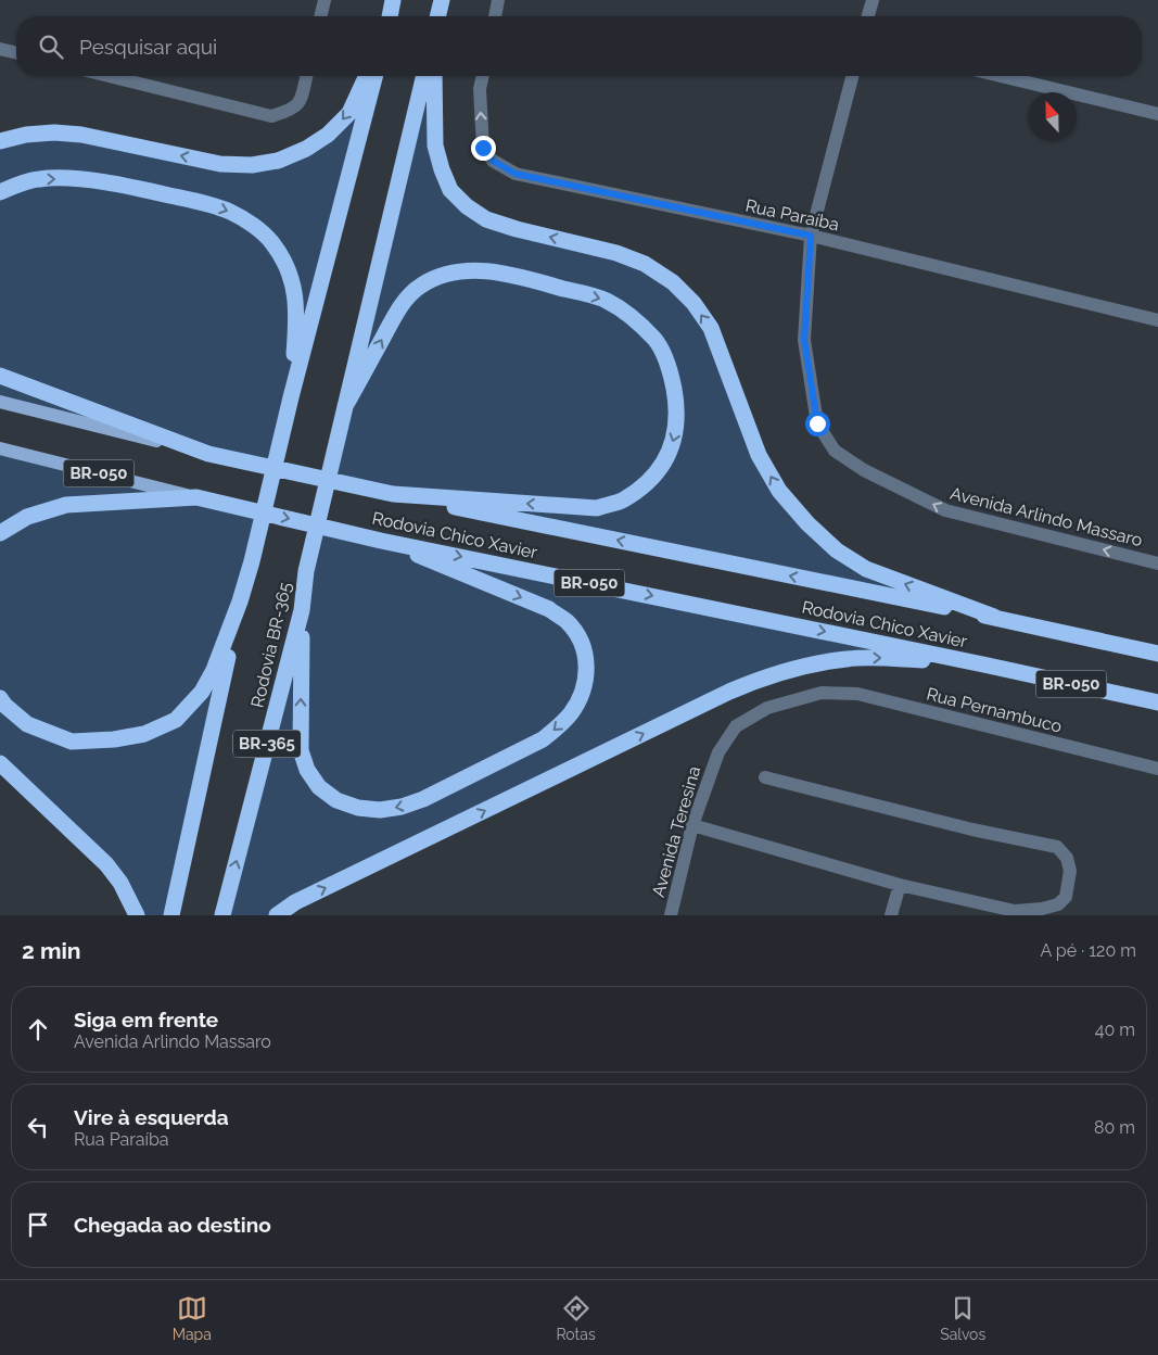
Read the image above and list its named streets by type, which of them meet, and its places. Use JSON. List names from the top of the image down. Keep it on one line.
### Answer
{"streets":{"highway":["BR-050","Rodovia Chico Xavier","Rodovia BR-365","BR-365"],"street":["Rua Paraíba","Avenida Arlindo Massaro","Rua Pernambuco","Avenida Teresina"]},"crossings":[["Rua Paraíba","Avenida Arlindo Massaro"],["Rua Pernambuco","Avenida Teresina"]],"one_way":["Rua Paraíba","Avenida Arlindo Massaro"],"north":"top","page":{"search":"Pesquisar aqui","heading":["2 min","A pé · 120 m"],"list":[["Siga em frente","Avenida Arlindo Massaro","40 m"],["Vire à esquerda","Rua Paraíba","80 m"],"Chegada ao destino"],"nav":["Mapa","Rotas","Salvos"]}}
